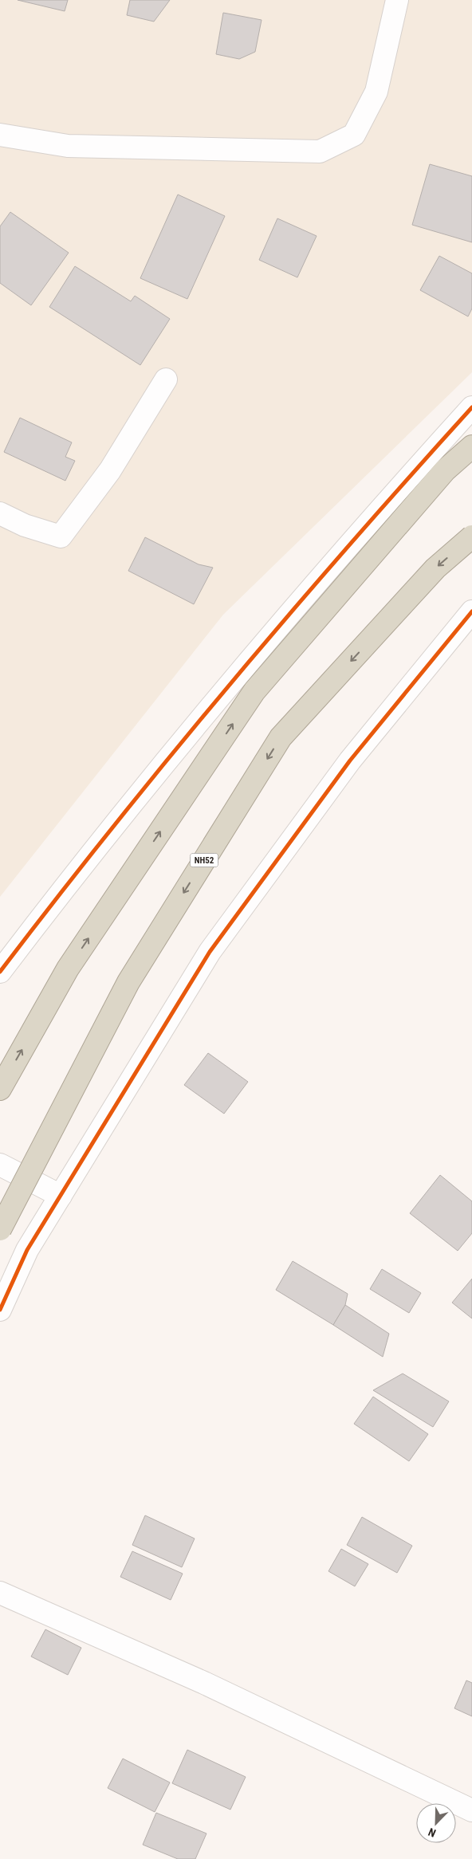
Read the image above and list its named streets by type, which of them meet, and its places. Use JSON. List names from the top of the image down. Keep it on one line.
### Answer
{"streets":{"highway":["NH52"]},"north":"bottom left"}
